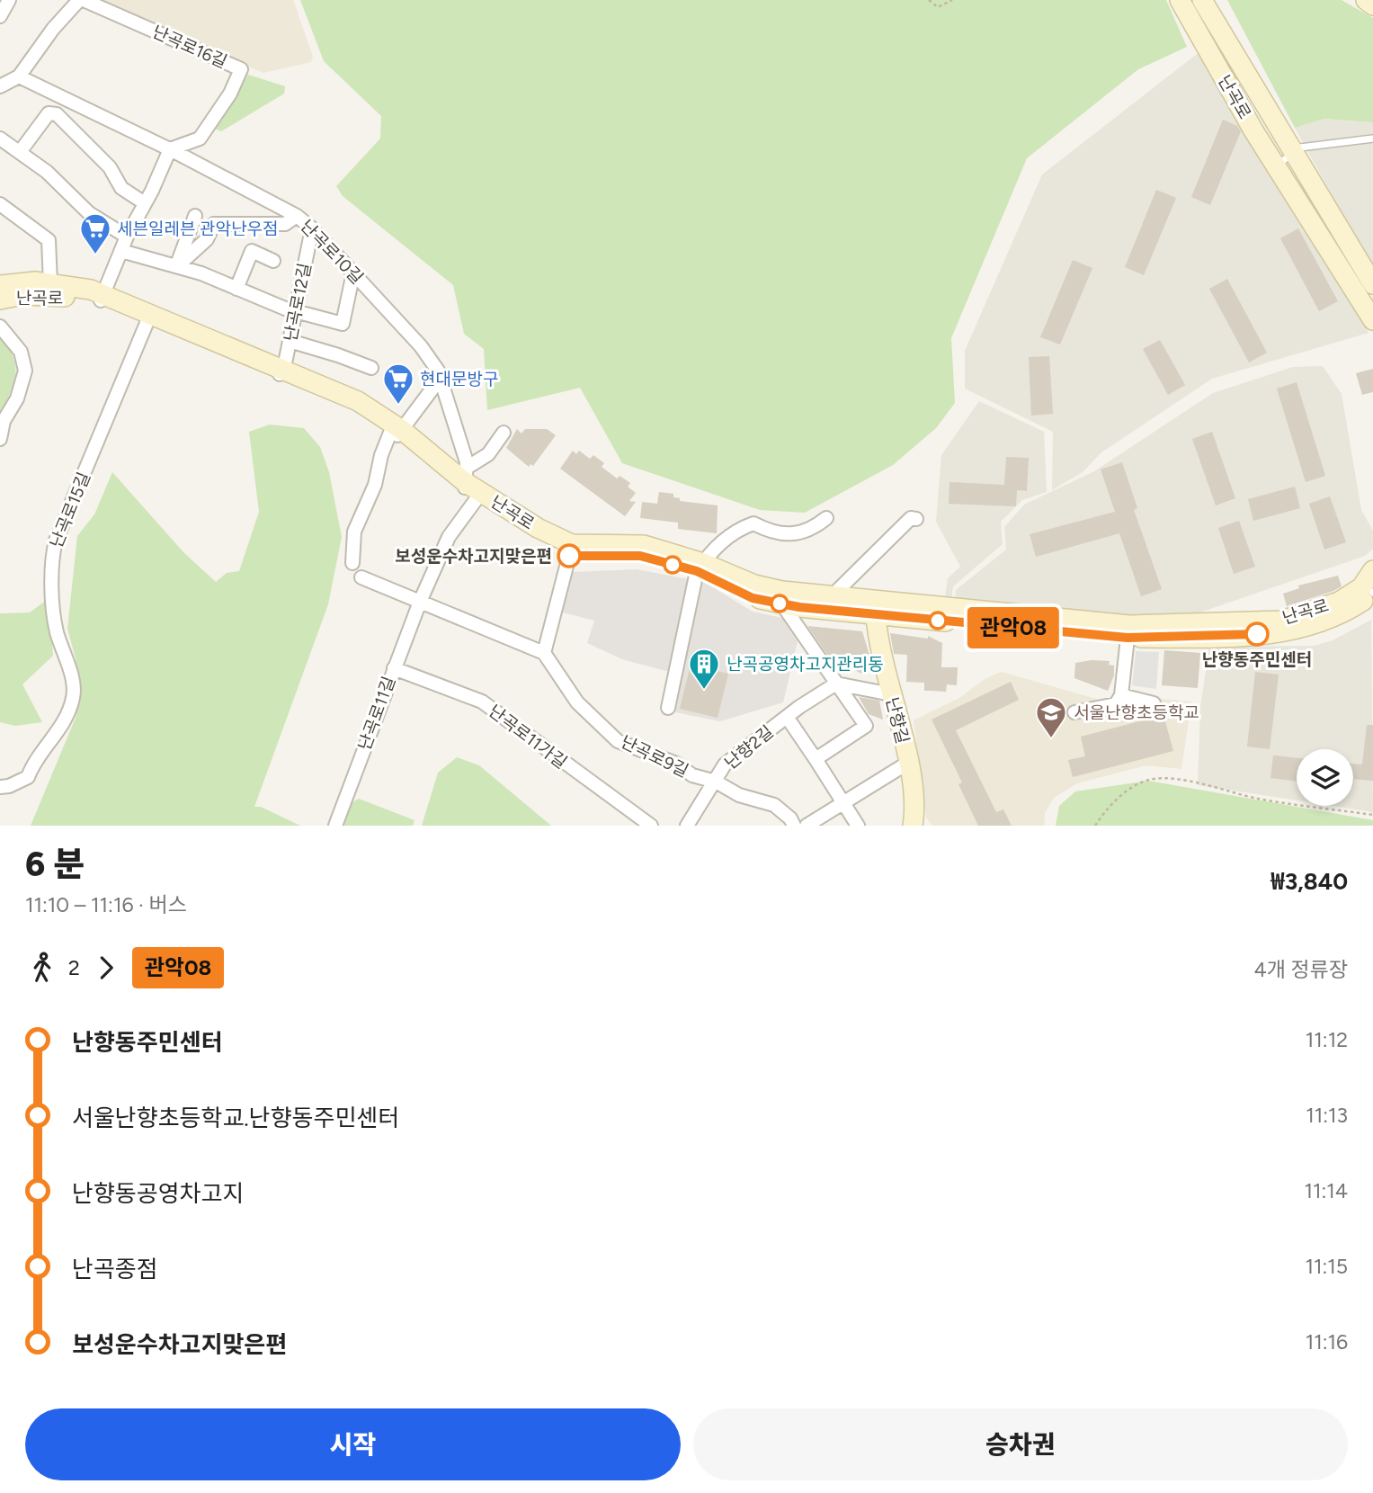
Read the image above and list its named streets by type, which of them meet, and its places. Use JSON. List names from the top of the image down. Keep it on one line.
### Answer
{"streets":{"main road":["난곡로","난향길"],"street":["난곡로16길","난곡로10길","난곡로12길","난곡로15길","난곡로11길","난곡로11가길","난향2길","난곡로9길"]},"crossings":[["난곡로16길","난곡로10길"],["난곡로","난곡로10길"],["난곡로","난곡로12길"],["난곡로","난곡로15길"],["난곡로","난곡로11길"],["난곡로","난향길"],["난곡로10길","난곡로12길"],["난곡로10길","난곡로11길"],["난곡로11길","난곡로11가길"],["난향2길","난곡로9길"]],"places":{"supermarket":["세븐일레븐 관악난우점","현대문방구"],"other":["보성운수차고지맞은편","난향동주민센터"],"building":["난곡공영차고지관리동"],"school or university":["서울난향초등학교"]},"lines":["bus line 관악08"],"page":{"on_map":"관악08","heading":["6 분","11:10 – 11:16 · 버스","₩3,840"],"legs":["2","관악08","4개 정류장"],"list":[{"name":"난향동주민센터","value":"11:12"},{"name":"서울난향초등학교.난향동주민센터","value":"11:13"},{"name":"난향동공영차고지","value":"11:14"},{"name":"난곡종점","value":"11:15"},{"name":"보성운수차고지맞은편","value":"11:16"}],"buttons":["시작","승차권"]}}
